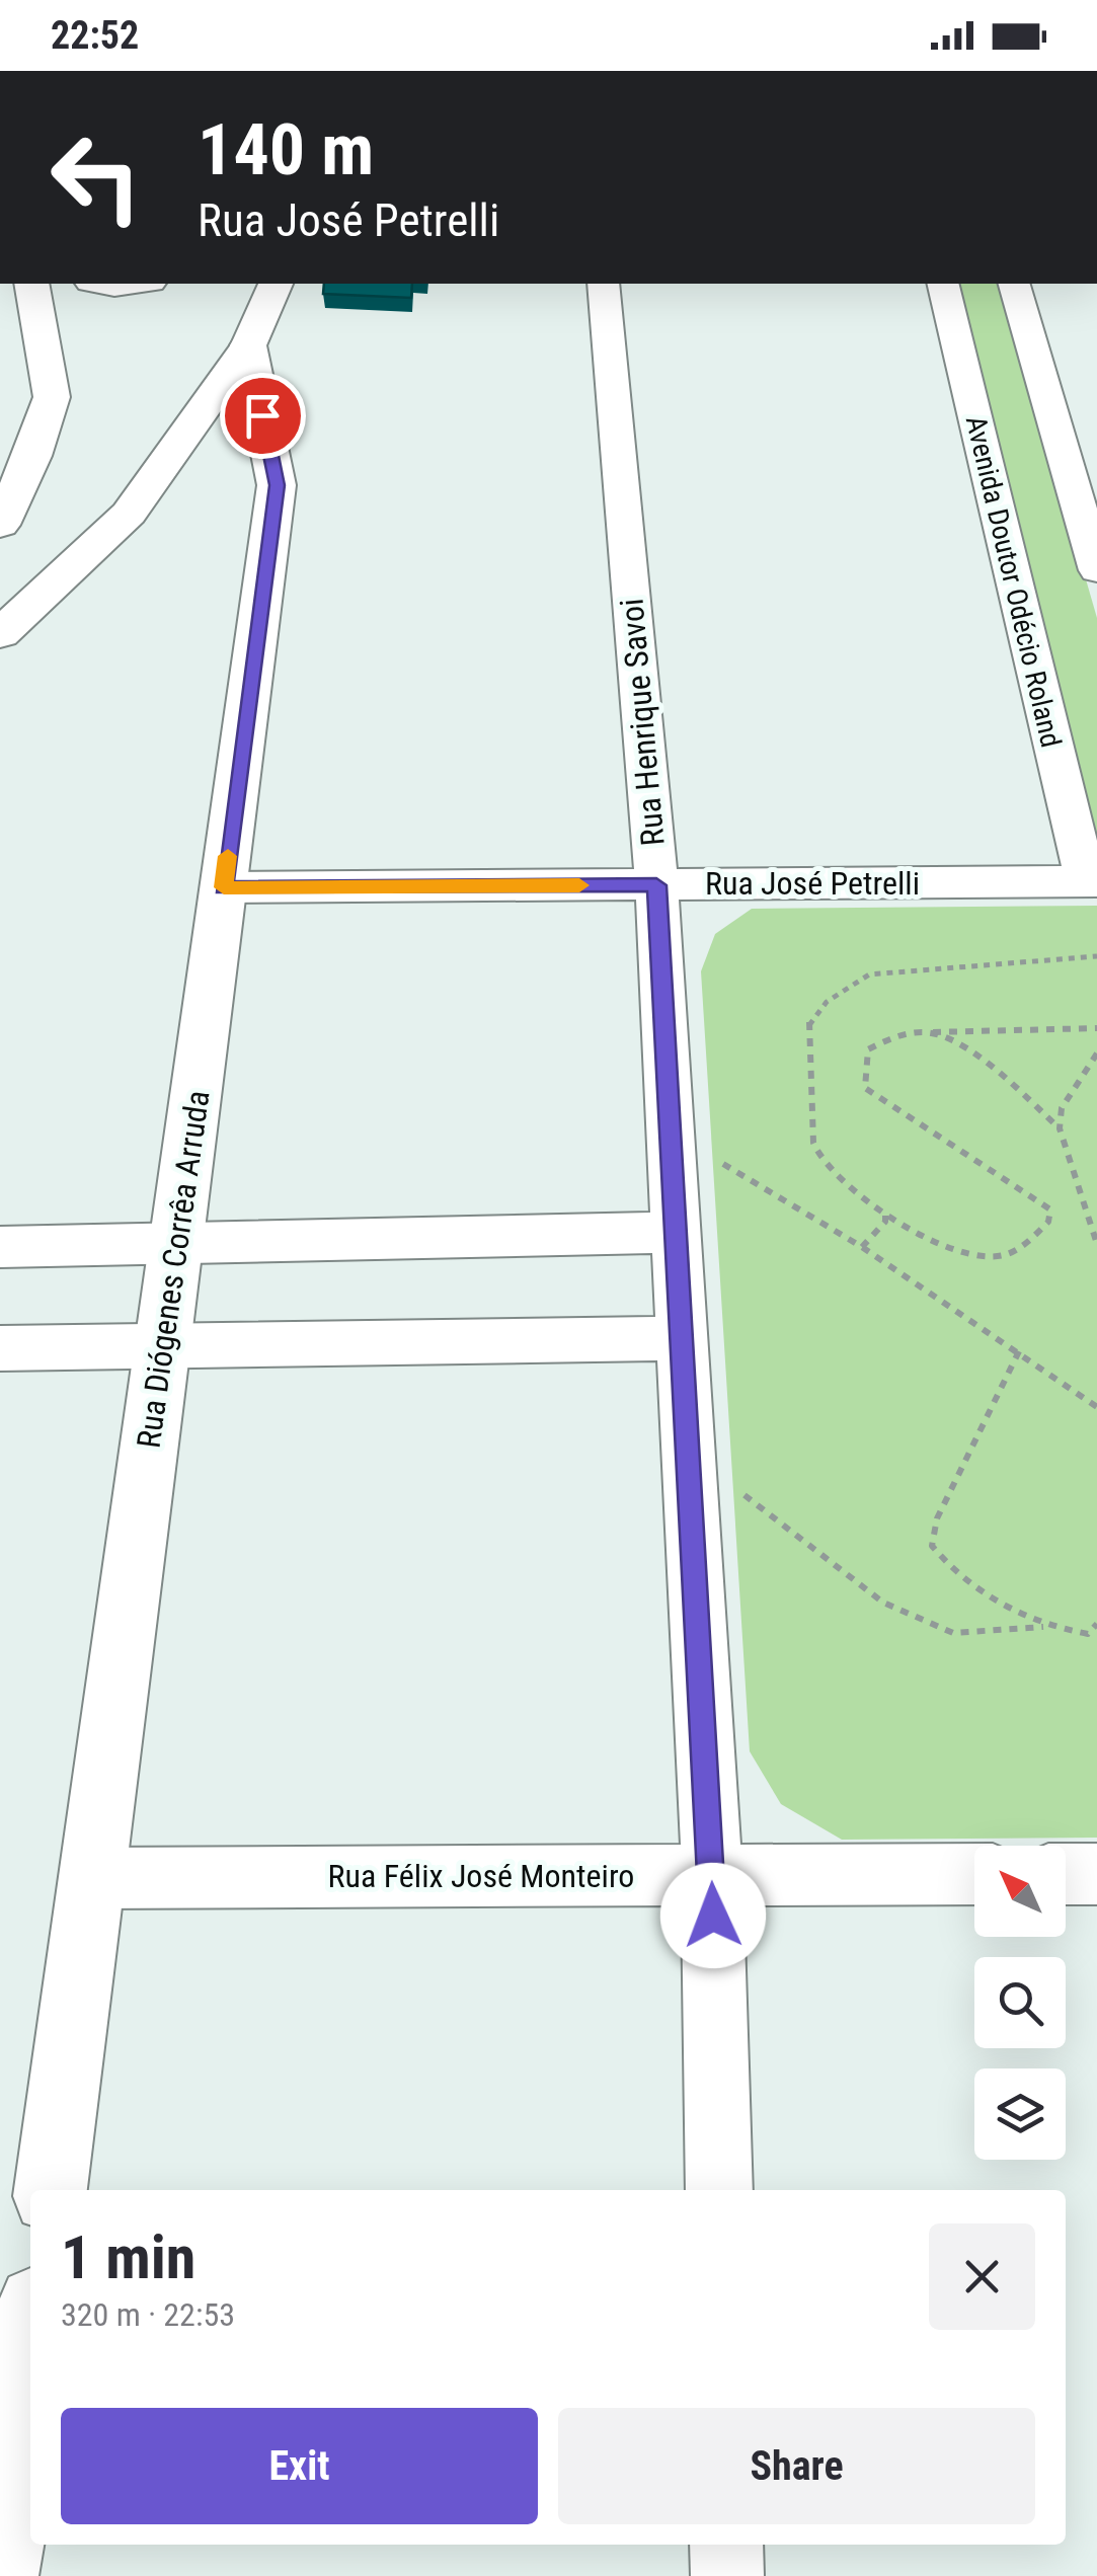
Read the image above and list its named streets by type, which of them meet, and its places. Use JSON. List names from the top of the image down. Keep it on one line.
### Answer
{"streets":{"main road":["Rua Diógenes Corrêa Arruda"],"street":["Avenida Doutor Odécio Roland","Rua Henrique Savoi","Rua José Petrelli","Rua Félix José Monteiro"]},"crossings":[["Avenida Doutor Odécio Roland","Rua José Petrelli"],["Rua Henrique Savoi","Rua José Petrelli"],["Rua Henrique Savoi","Rua Félix José Monteiro"],["Rua José Petrelli","Rua Diógenes Corrêa Arruda"],["Rua Diógenes Corrêa Arruda","Rua Félix José Monteiro"]],"north":"top left","page":{"status":"22:52","turn":["140 m","Rua José Petrelli"],"heading":["1 min","320 m · 22:53"],"buttons":["Exit","Share"]}}
